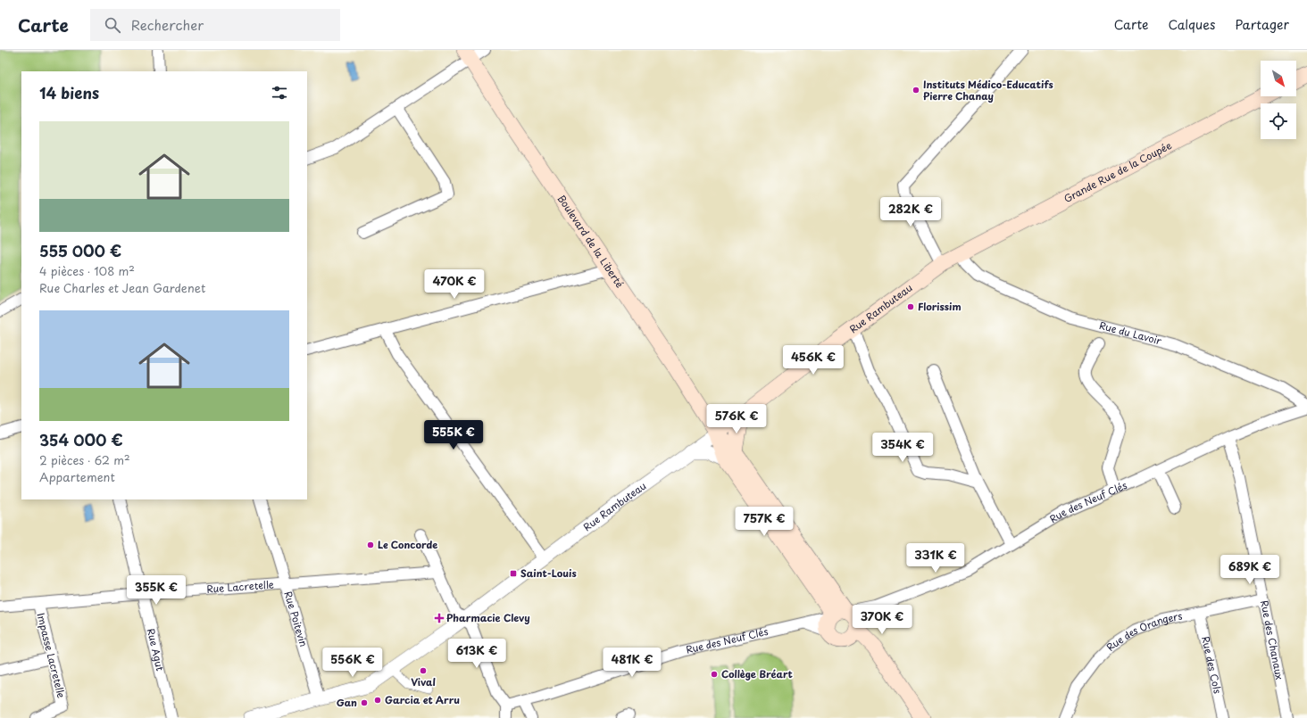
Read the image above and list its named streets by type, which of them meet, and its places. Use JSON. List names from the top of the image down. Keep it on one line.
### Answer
{"streets":{"main road":["Grande Rue de la Coupée","Boulevard de la Liberté","Rue Rambuteau"],"street":["Rue du Lavoir","Rue des Neuf Clés","Rue Lacretelle","Rue Poitevin","Rue des Orangers","Rue des Chanaux","Rue Agut","Impasse Lacretelle","Rue des Cols"]},"crossings":[["Grande Rue de la Coupée","Rue Rambuteau"],["Grande Rue de la Coupée","Rue du Lavoir"],["Boulevard de la Liberté","Rue Rambuteau"],["Rue Rambuteau","Rue du Lavoir"],["Rue Rambuteau","Rue Poitevin"],["Rue du Lavoir","Rue des Neuf Clés"],["Rue des Neuf Clés","Rue des Chanaux"],["Rue Lacretelle","Rue Poitevin"],["Rue Lacretelle","Rue Agut"],["Rue Lacretelle","Impasse Lacretelle"],["Rue des Orangers","Rue des Chanaux"],["Rue des Orangers","Rue des Cols"]],"places":{"other":["Instituts Médico-Educatifs Pierre Chanay","Florissim","Le Concorde","Vival","Collège Bréart","Garcia et Arru","Gan"],"transit":["Saint-Louis"],"health":["Pharmacie Clevy"]},"north":"bottom right","page":{"header":"Carte","search":"Rechercher","nav":["Carte","Calques","Partager"],"heading":"14 biens","list":[{"name":"555 000 €","note":"4 pièces · 108 m² · Rue Charles et Jean Gardenet"},{"name":"354 000 €","note":"2 pièces · 62 m² · Appartement"}],"price":["282K €","470K €","456K €","576K €","555K €","354K €","757K €","331K €","689K €","355K €","370K €","613K €","556K €","481K €"]}}
